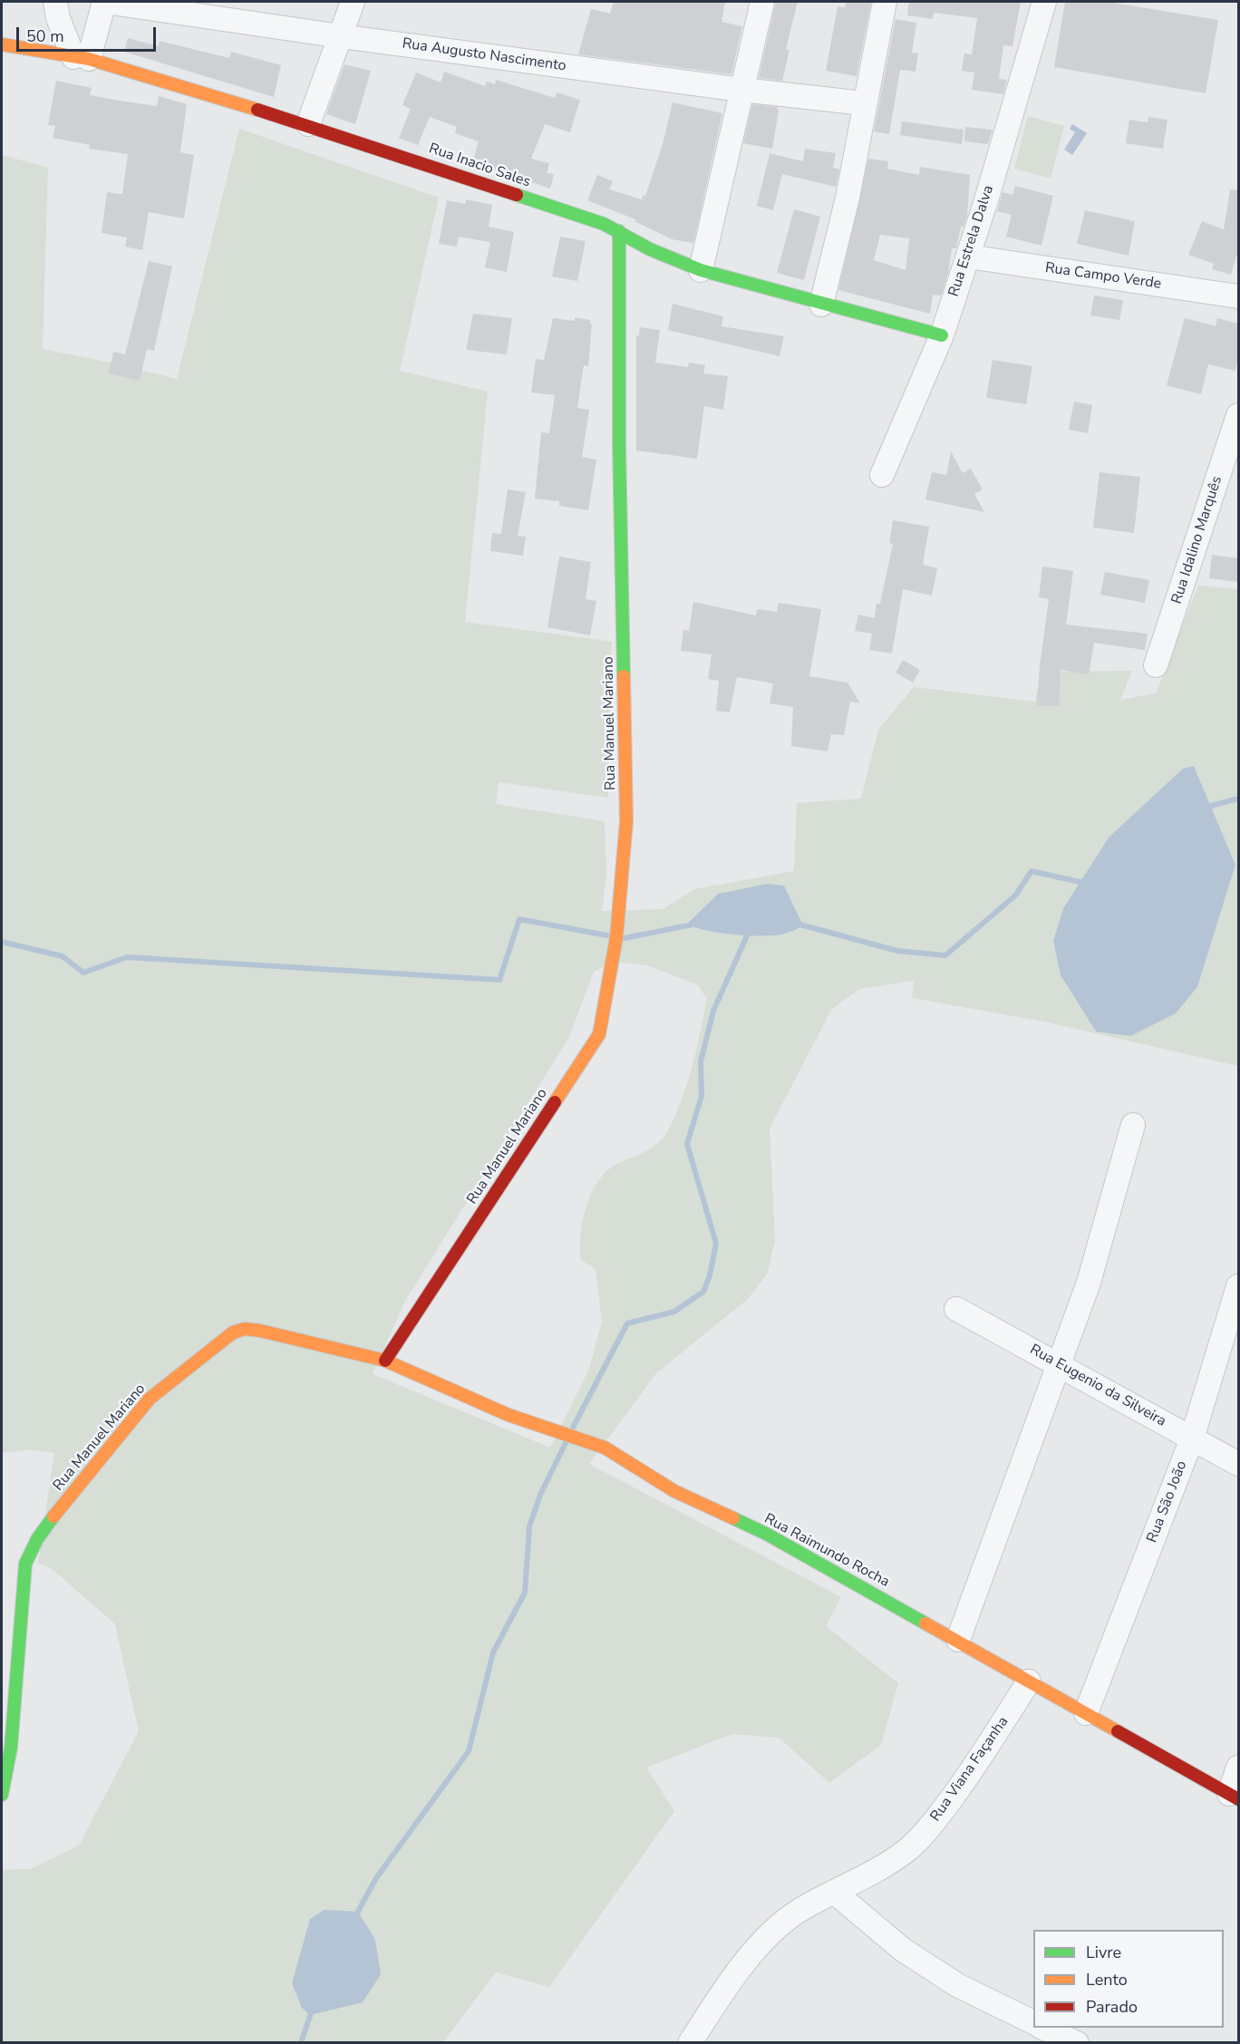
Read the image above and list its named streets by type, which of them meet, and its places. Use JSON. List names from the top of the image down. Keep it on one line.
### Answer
{"streets":{"street":["Rua Augusto Nascimento","Rua Inacio Sales","Rua Estrela Dalva","Rua Campo Verde","Rua Idalino Marquês","Rua Manuel Mariano","Rua Eugenio da Silveira","Rua São João","Rua Raimundo Rocha","Rua Viana Façanha"]},"crossings":[["Rua Inacio Sales","Rua Estrela Dalva"],["Rua Inacio Sales","Rua Manuel Mariano"],["Rua Estrela Dalva","Rua Campo Verde"],["Rua Manuel Mariano","Rua Raimundo Rocha"],["Rua Eugenio da Silveira","Rua São João"],["Rua São João","Rua Raimundo Rocha"],["Rua Raimundo Rocha","Rua Viana Façanha"]],"legend":["Livre","Lento","Parado"],"scale_bar":"50 m"}
